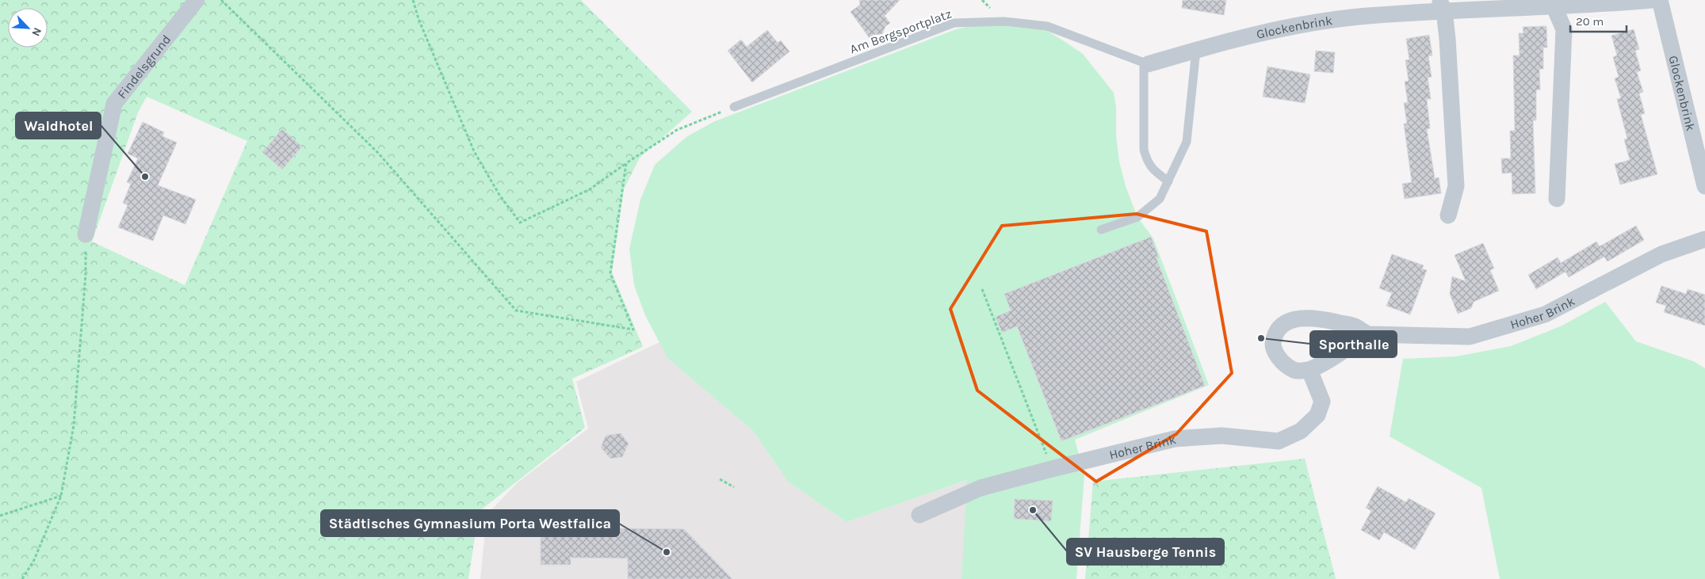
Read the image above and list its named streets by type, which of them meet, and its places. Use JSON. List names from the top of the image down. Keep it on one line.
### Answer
{"streets":{"street":["Glockenbrink","Findelsgrund","Hoher Brink"],"lane":["Am Bergsportplatz"]},"crossings":[["Glockenbrink","Am Bergsportplatz"]],"places":["Waldhotel","Sporthalle","SV Hausberge Tennis","Städtisches Gymnasium Porta Westfalica"],"scale_bar":"20 m","north":"bottom right"}
